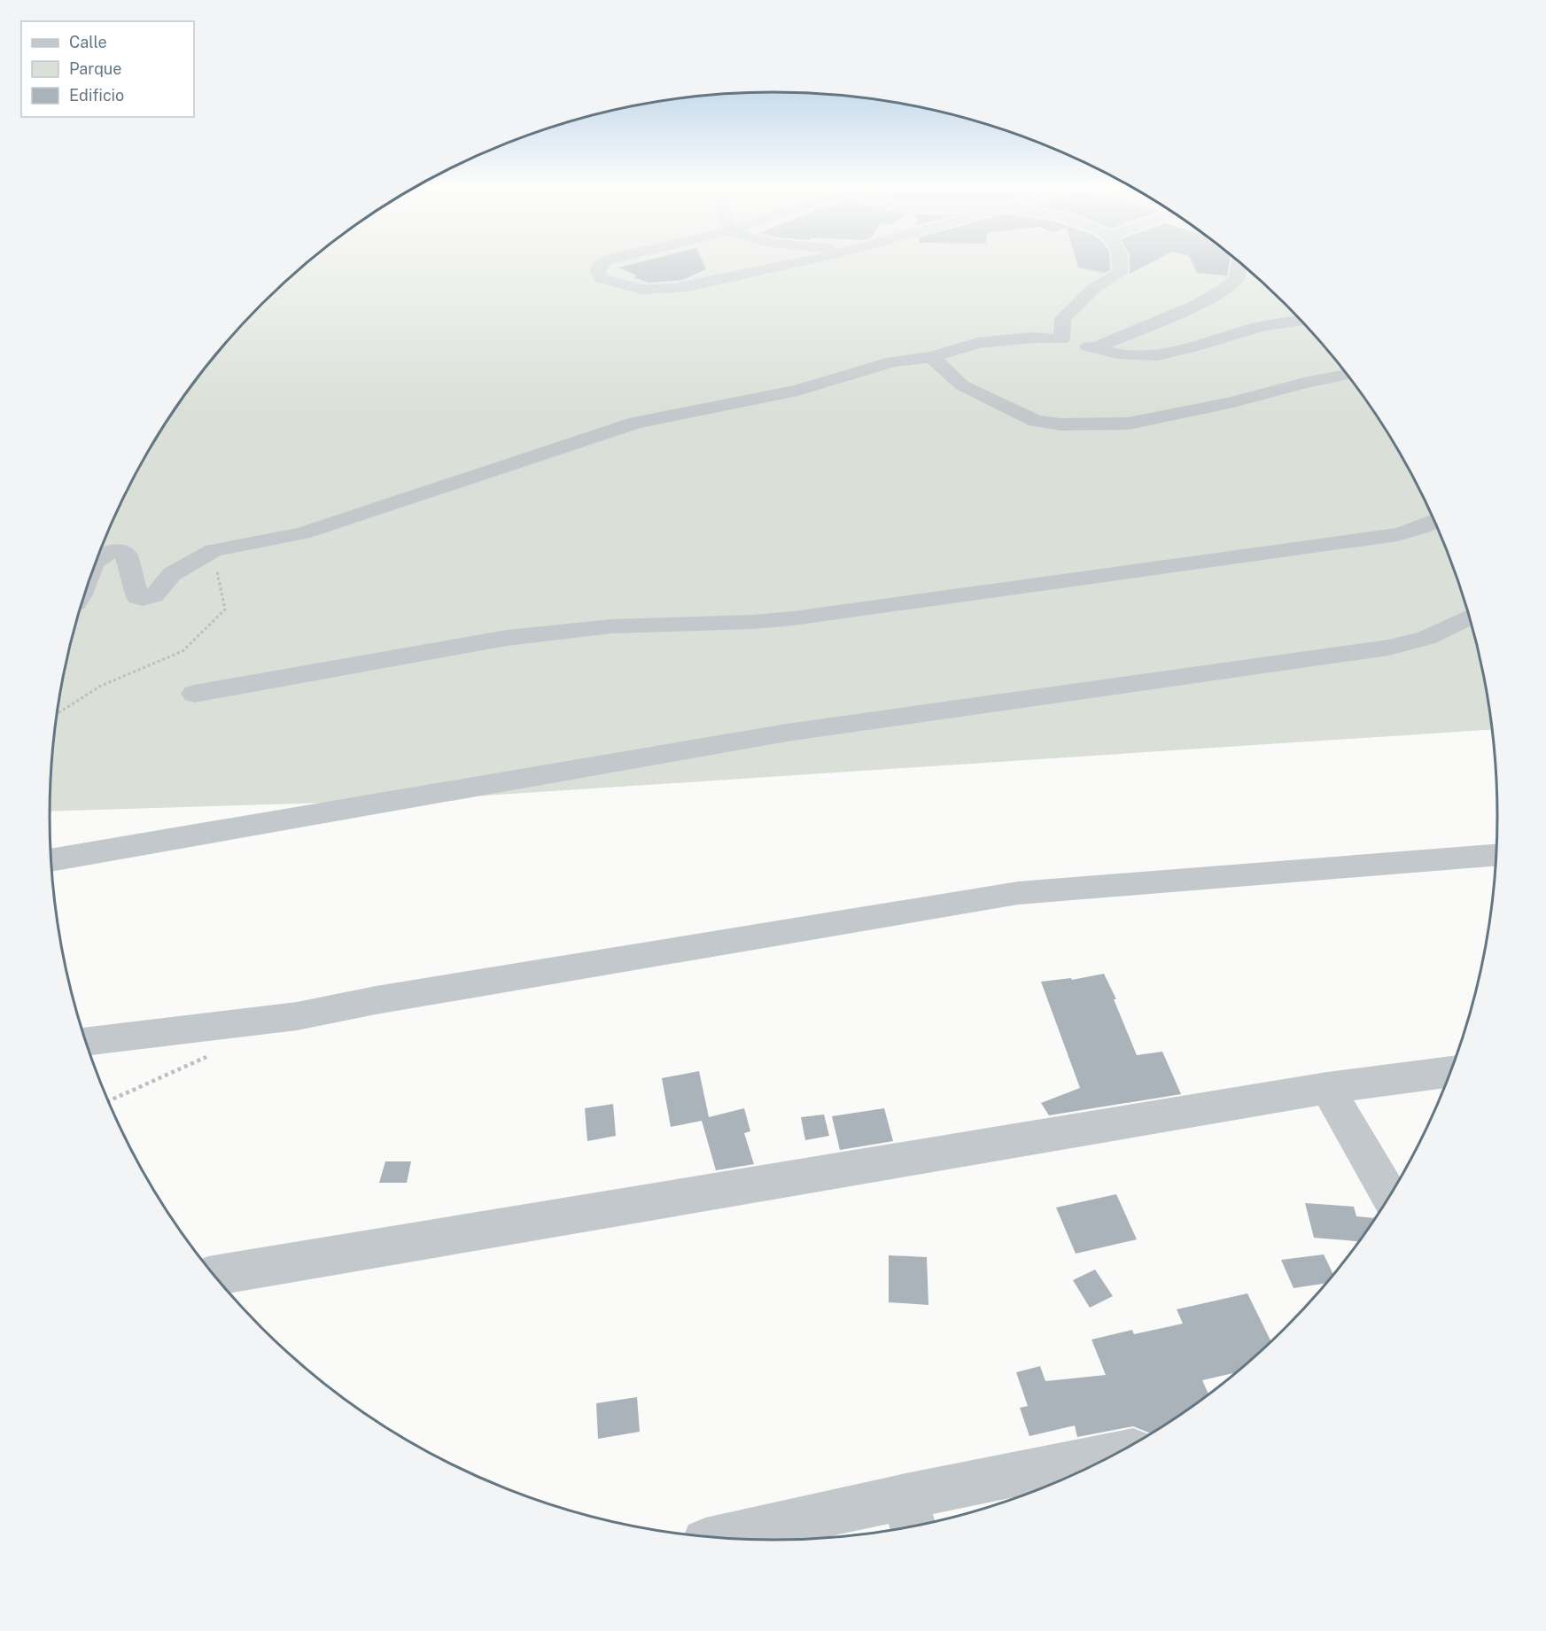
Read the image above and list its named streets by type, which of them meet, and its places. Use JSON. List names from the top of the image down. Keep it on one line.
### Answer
{"legend":["Calle","Parque","Edificio"]}
